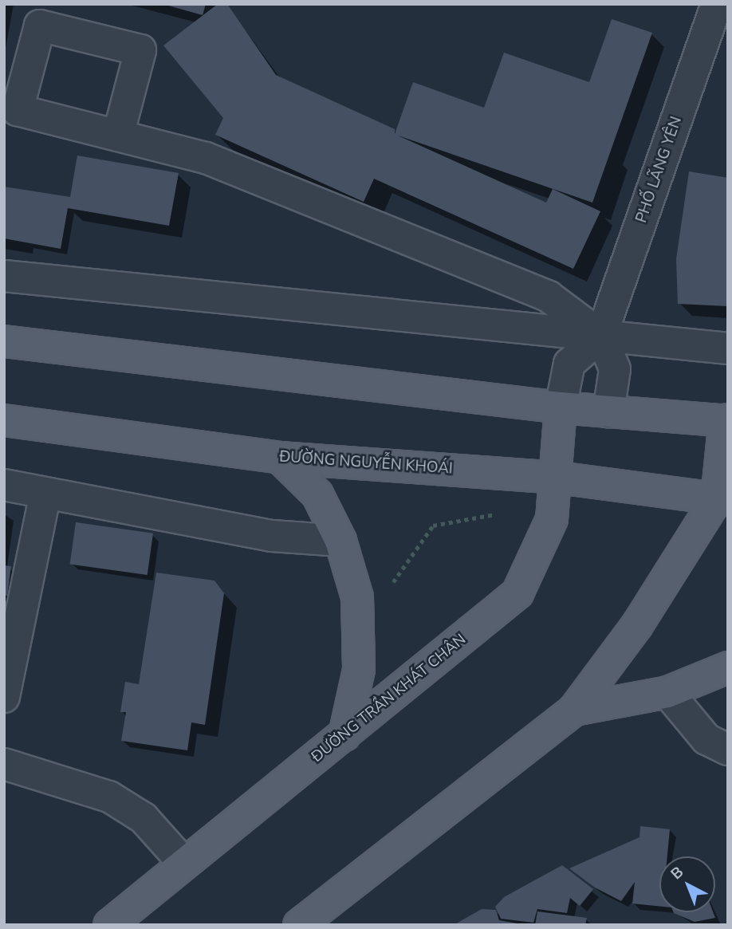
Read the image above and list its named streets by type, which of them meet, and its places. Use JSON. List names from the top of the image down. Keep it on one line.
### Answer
{"streets":{"main road":["ĐƯỜNG NGUYỄN KHOÁI","ĐƯỜNG TRẦN KHÁT CHÂN"],"street":["PHỐ LÃNG YÊN"]},"crossings":[["PHỐ LÃNG YÊN","ĐƯỜNG TRẦN KHÁT CHÂN"],["ĐƯỜNG NGUYỄN KHOÁI","ĐƯỜNG TRẦN KHÁT CHÂN"]],"north":"top left"}
